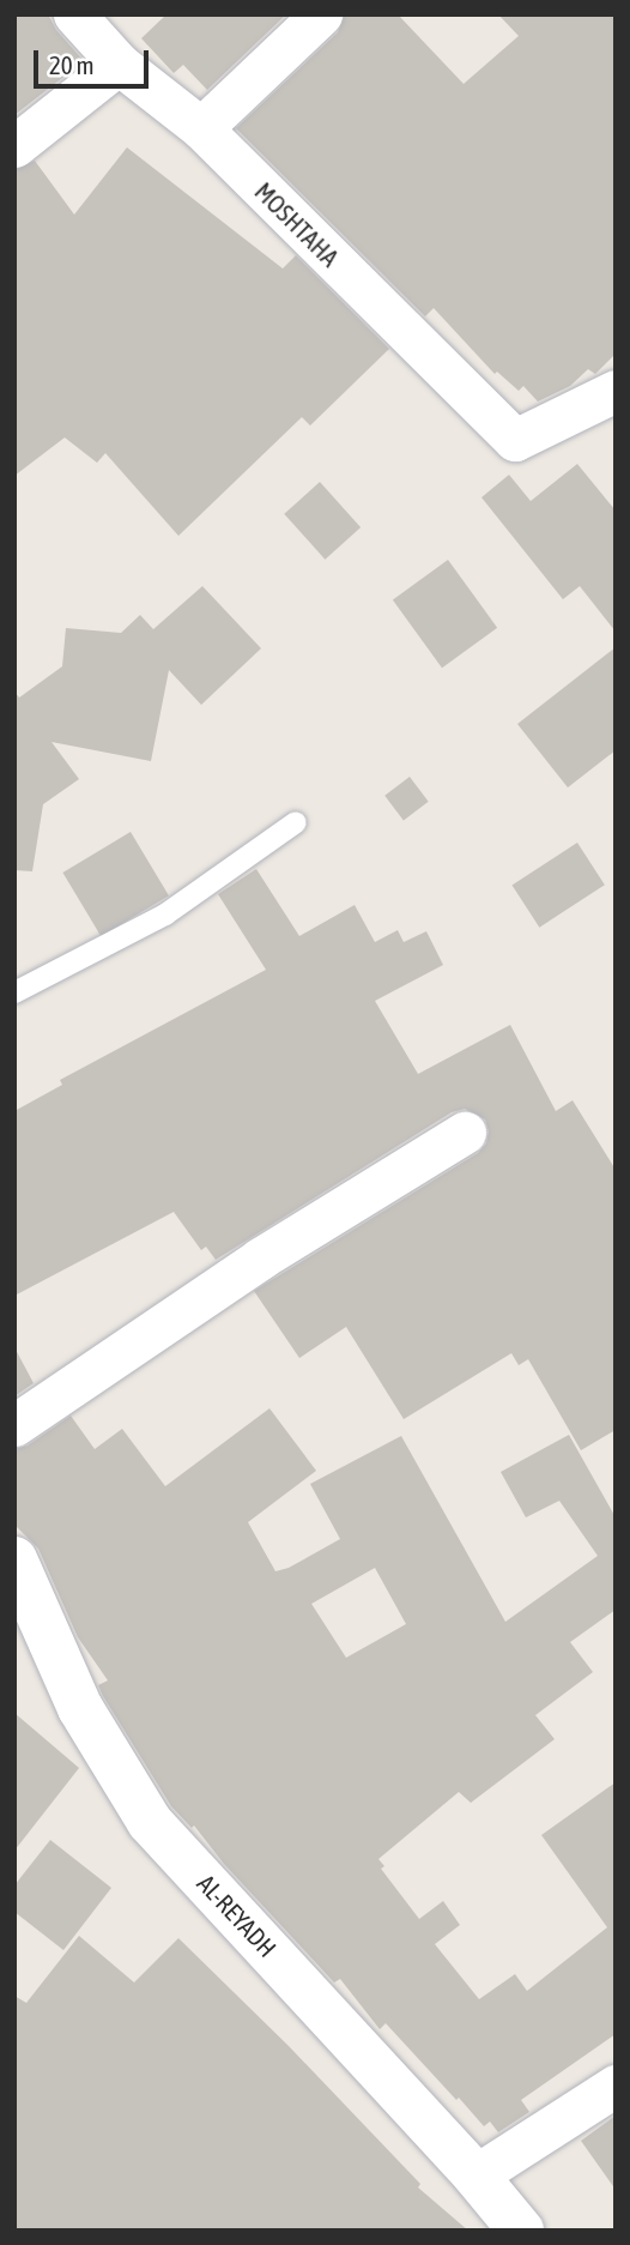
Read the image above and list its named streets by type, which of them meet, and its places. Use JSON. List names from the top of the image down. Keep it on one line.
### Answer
{"streets":{"street":["MOSHTAHA","AL-REYADH"]},"scale_bar":"20 m"}
